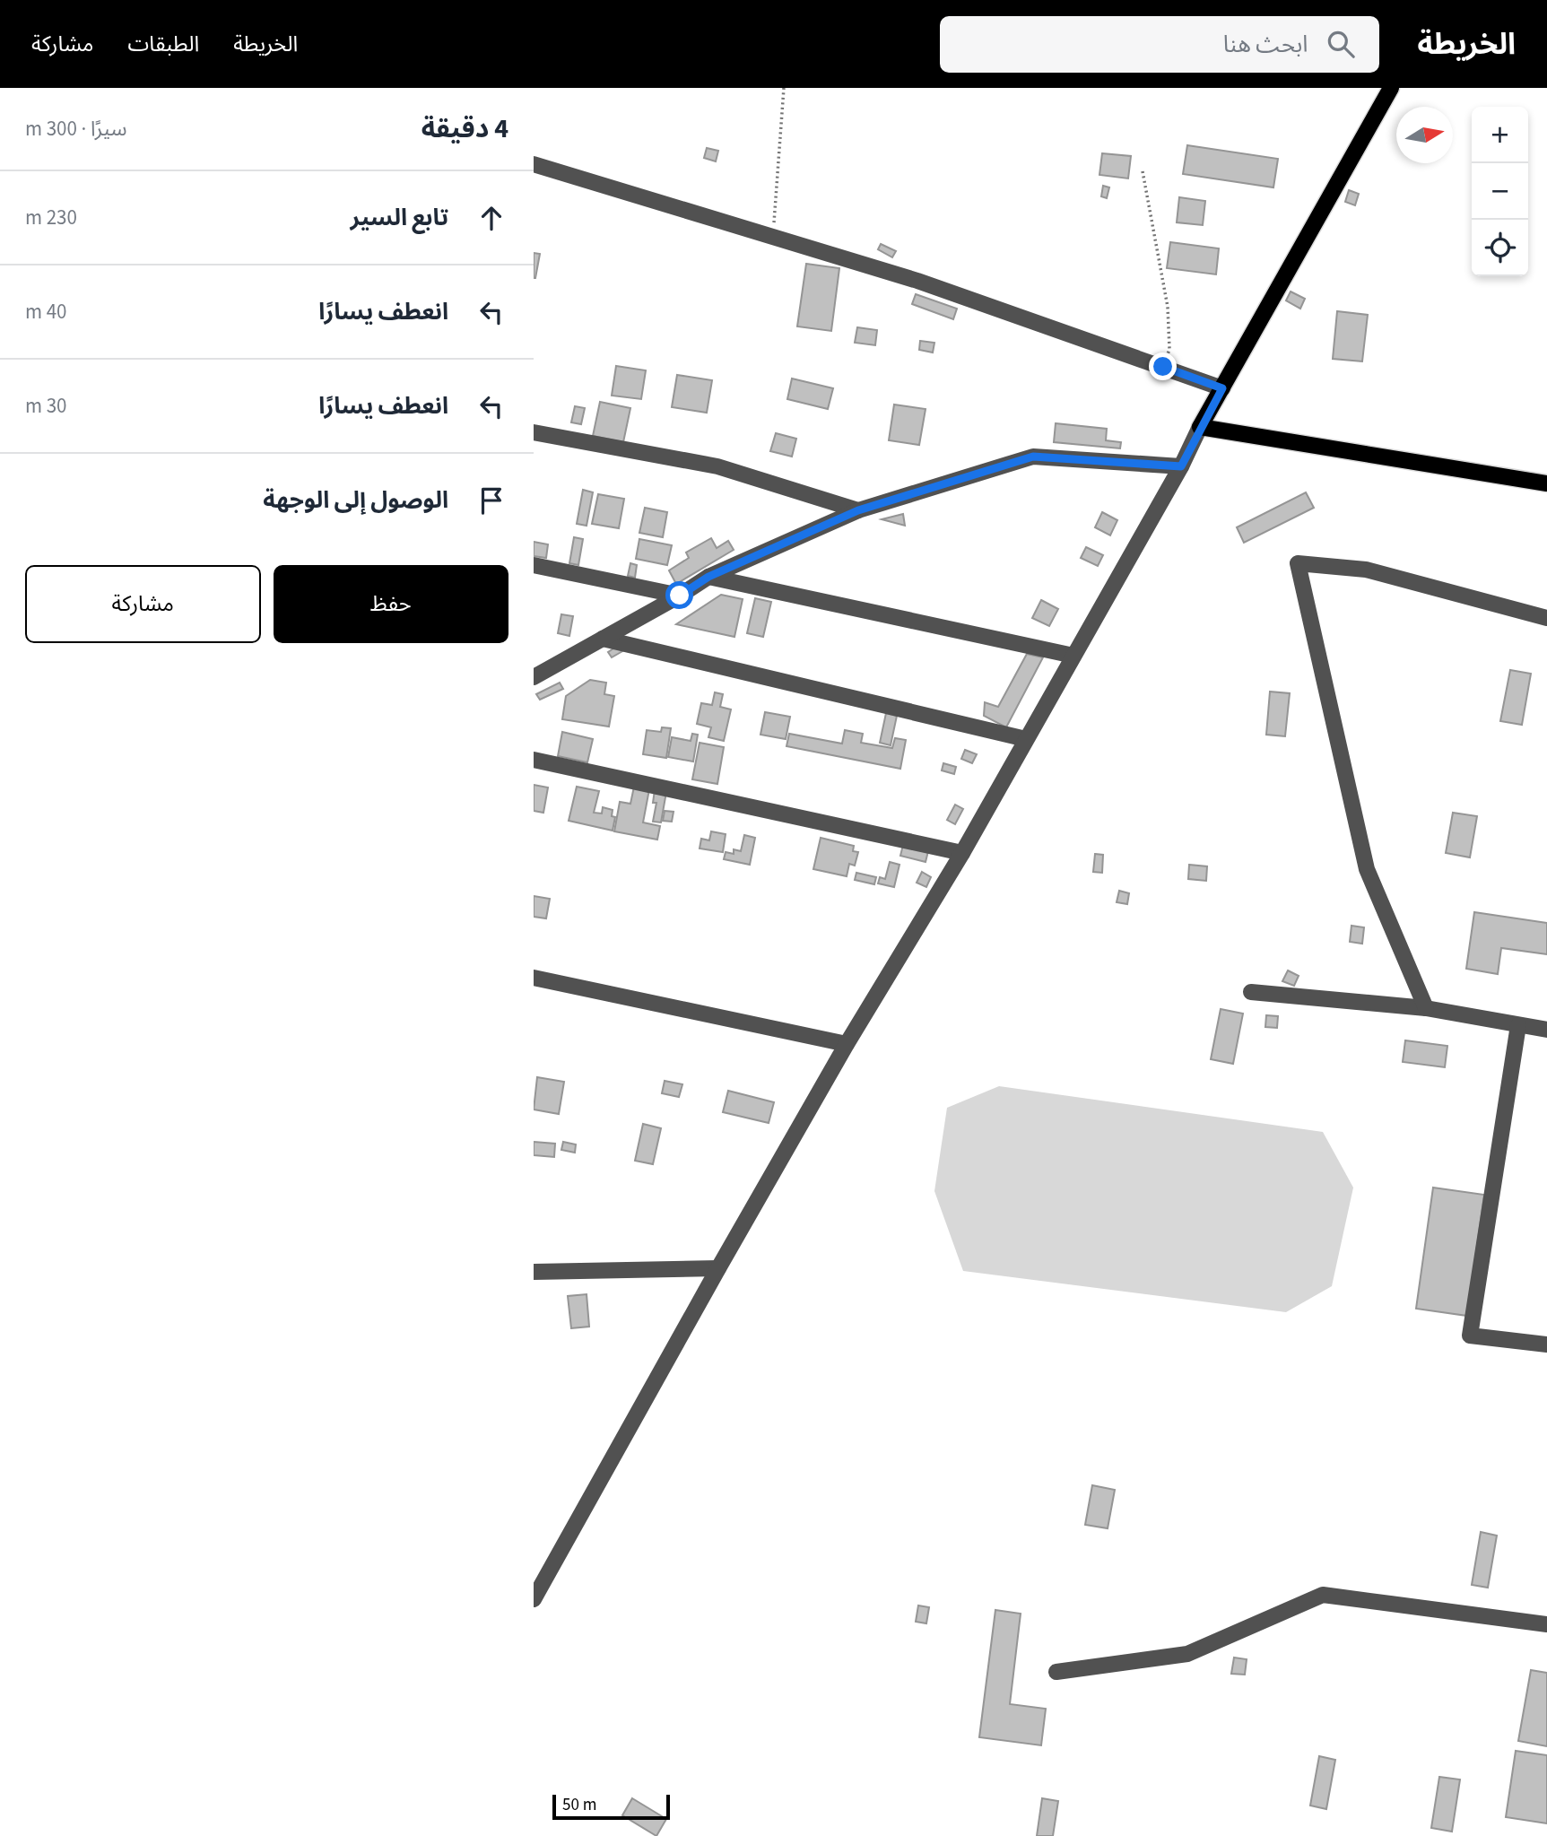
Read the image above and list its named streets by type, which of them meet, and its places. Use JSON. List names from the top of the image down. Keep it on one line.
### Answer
{"scale_bar":"50 m","north":"right","page":{"header":"الخريطة","search":"ابحث هنا","nav":["الخريطة","الطبقات","مشاركة"],"heading":["4 دقيقة","سيرًا · 300 m"],"map_buttons":["+","−"],"list":[["تابع السير","230 m"],["انعطف يسارًا","40 m"],["انعطف يسارًا","30 m"],"الوصول إلى الوجهة"],"buttons":["حفظ","مشاركة"],"scale":"50 m"}}
